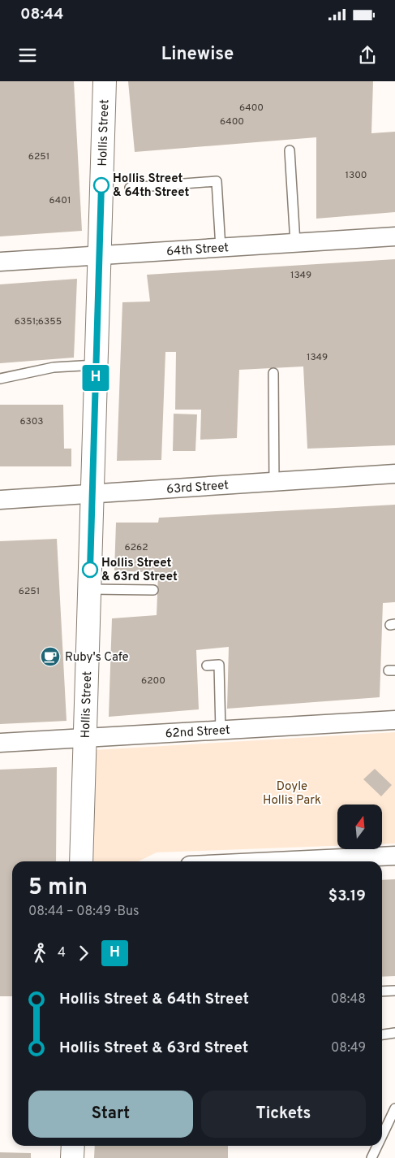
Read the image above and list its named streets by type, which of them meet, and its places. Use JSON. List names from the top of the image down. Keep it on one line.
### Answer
{"streets":{"street":["Hollis Street","64th Street","63rd Street","62nd Street"]},"crossings":[["Hollis Street","64th Street"],["Hollis Street","63rd Street"],["Hollis Street","62nd Street"]],"parks":["Doyle Hollis Park"],"places":{"other":["Hollis Street & 64th Street","Hollis Street & 63rd Street"],"cafe":["Ruby's Cafe"]},"lines":["bus line H"],"house_numbers":["6400","6400","6251","1300","6401","1349","6351;6355","1349","6303","6262","6251","6200"],"north":"top","page":{"status":"08:44","header":"Linewise","on_map":"H","heading":["5 min","08:44 – 08:49 · Bus","$3.19"],"legs":["4","H"],"list":[{"name":"Hollis Street & 64th Street","value":"08:48"},{"name":"Hollis Street & 63rd Street","value":"08:49"}],"buttons":["Start","Tickets"]}}
